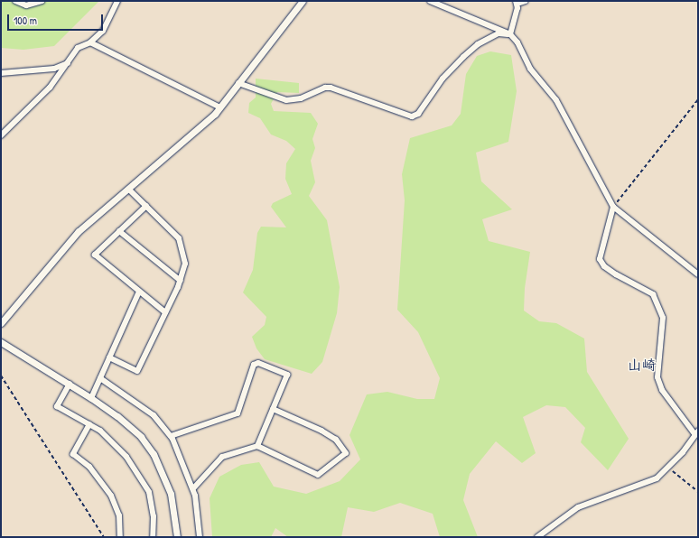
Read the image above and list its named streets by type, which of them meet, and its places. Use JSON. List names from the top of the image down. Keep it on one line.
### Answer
{"districts":["山崎"],"scale_bar":"100 m"}
